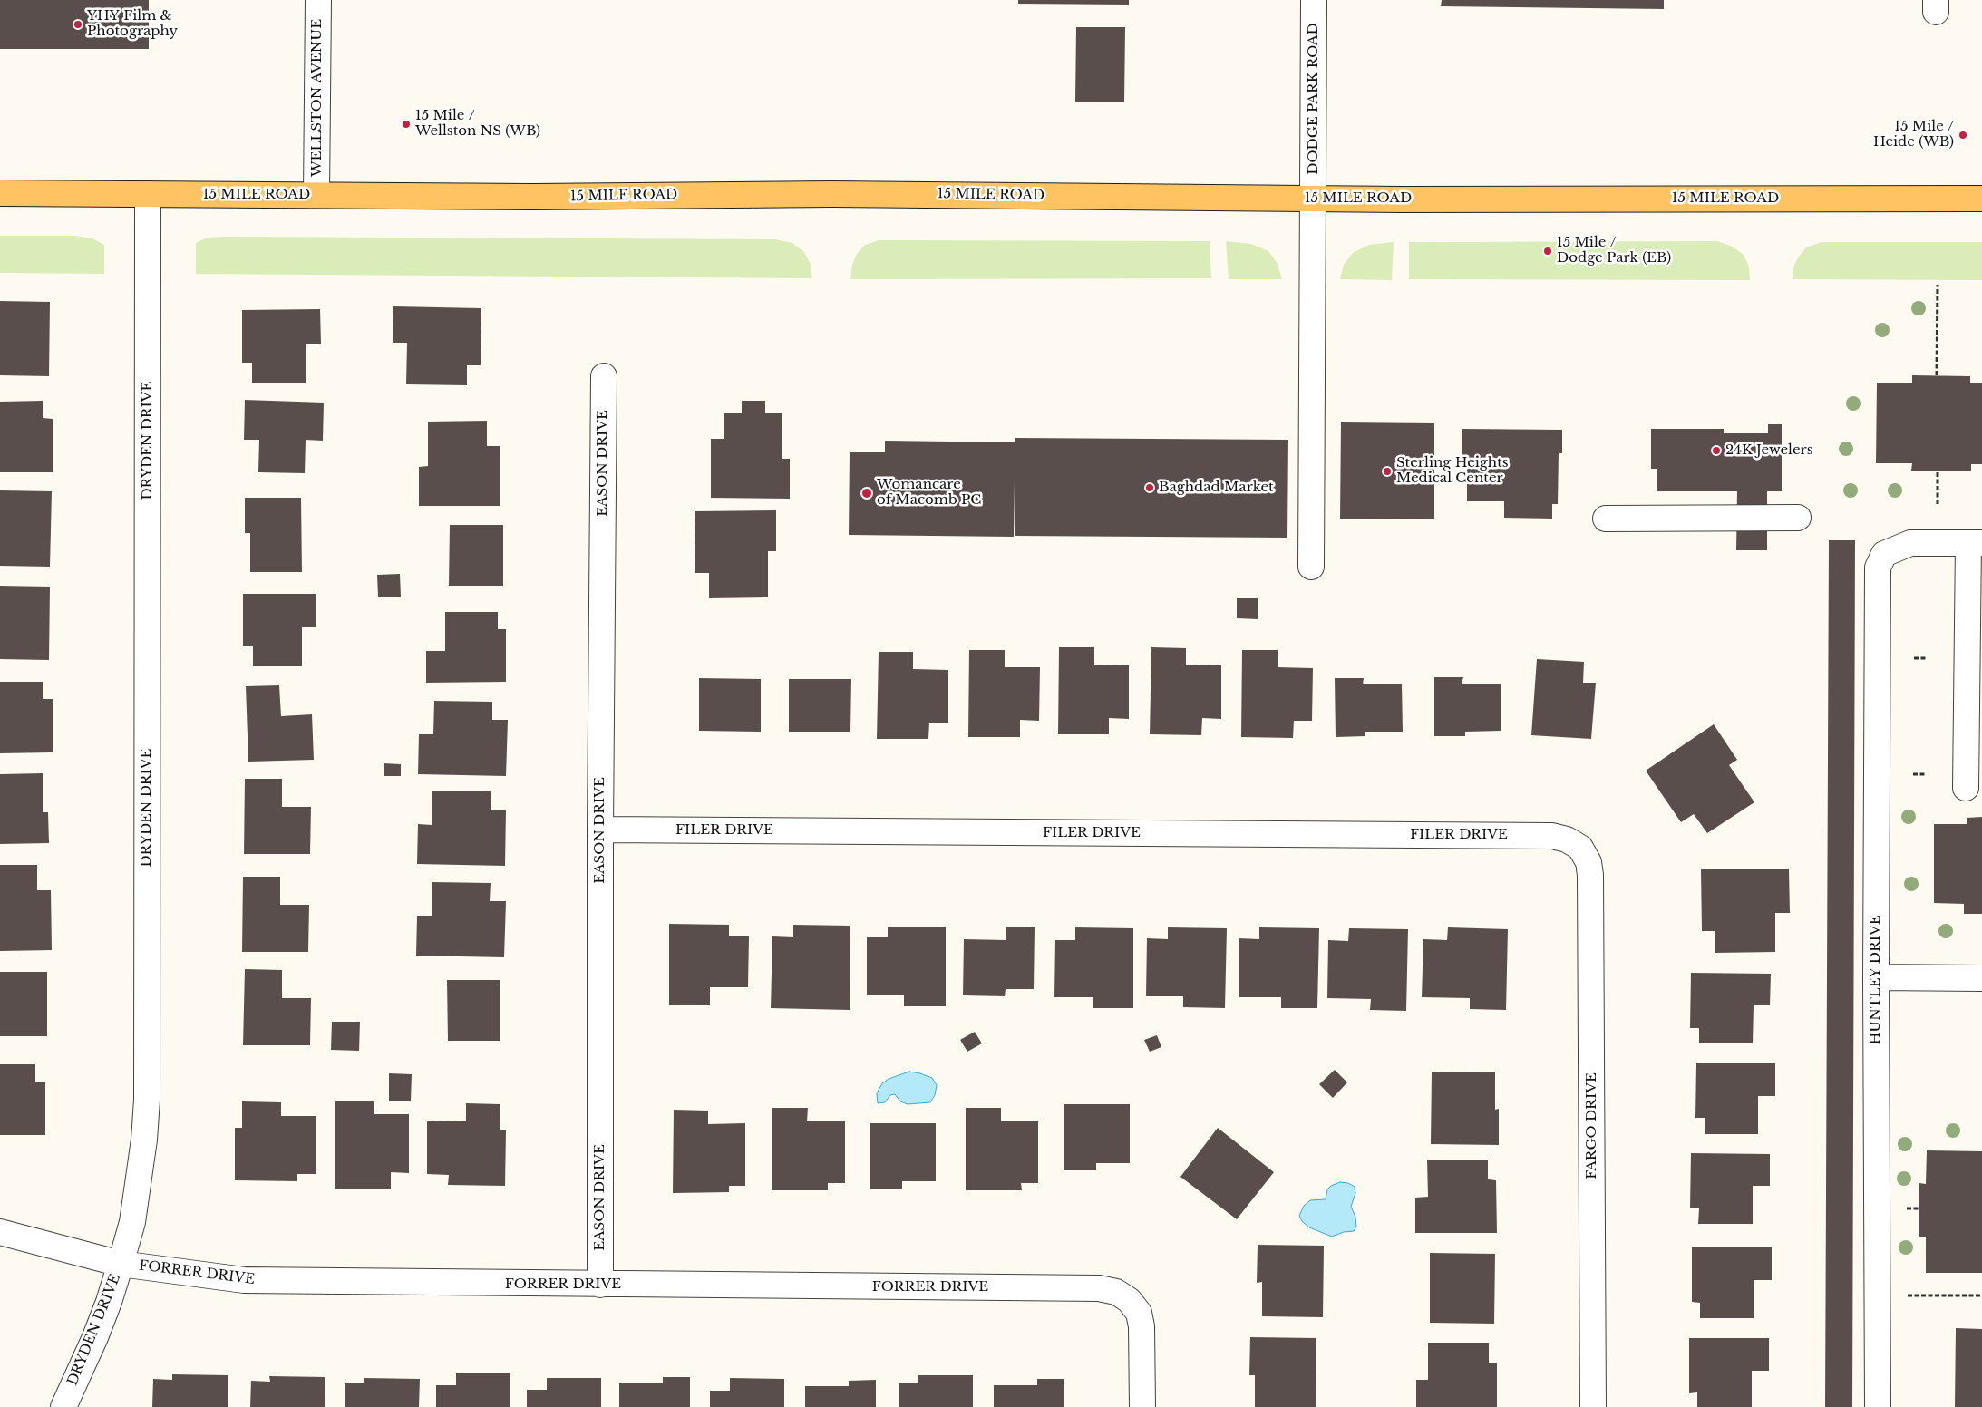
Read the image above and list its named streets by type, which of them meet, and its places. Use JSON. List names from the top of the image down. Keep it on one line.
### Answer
{"streets":{"main road":["15 MILE ROAD"],"street":["WELLSTON AVENUE","DODGE PARK ROAD","DRYDEN DRIVE","EASON DRIVE","FILER DRIVE","HUNTLEY DRIVE","FARGO DRIVE","FORRER DRIVE"]},"crossings":[["WELLSTON AVENUE","15 MILE ROAD"],["DODGE PARK ROAD","15 MILE ROAD"],["15 MILE ROAD","DRYDEN DRIVE"],["DRYDEN DRIVE","FORRER DRIVE"],["EASON DRIVE","FILER DRIVE"],["EASON DRIVE","FORRER DRIVE"],["FILER DRIVE","FARGO DRIVE"]],"places":["YHY Film & Photography","15 Mile / Wellston NS (WB)","15 Mile / Heide (WB)","15 Mile / Dodge Park (EB)","24K Jewelers","Sterling Heights Medical Center","Baghdad Market","Womancare of Macomb PC"]}
